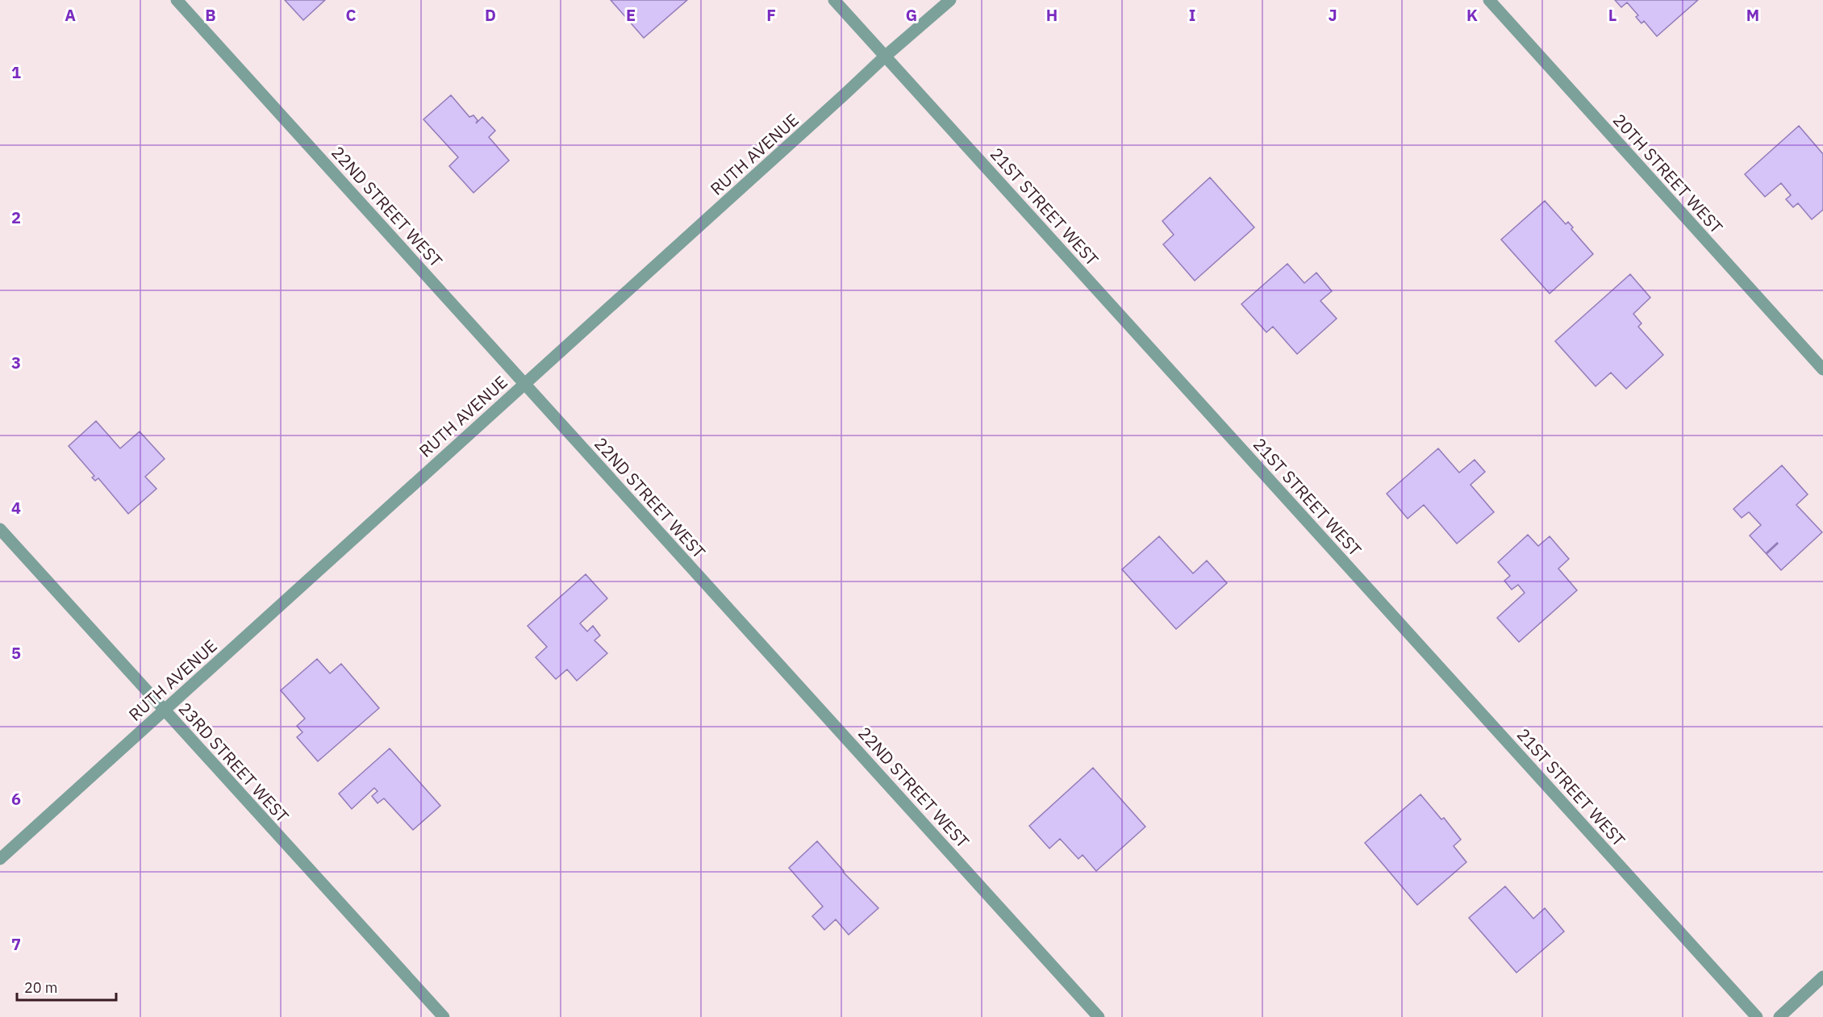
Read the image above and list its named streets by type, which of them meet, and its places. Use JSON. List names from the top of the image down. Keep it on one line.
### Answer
{"streets":{"street":["RUTH AVENUE","20TH STREET WEST","22ND STREET WEST","21ST STREET WEST","23RD STREET WEST"]},"crossings":[["RUTH AVENUE","22ND STREET WEST"],["RUTH AVENUE","21ST STREET WEST"],["RUTH AVENUE","23RD STREET WEST"]],"scale_bar":"20 m","grid":{"columns":["A","B","C","D","E","F","G","H","I","J","K","L","M"],"rows":["1","2","3","4","5","6","7"]}}
